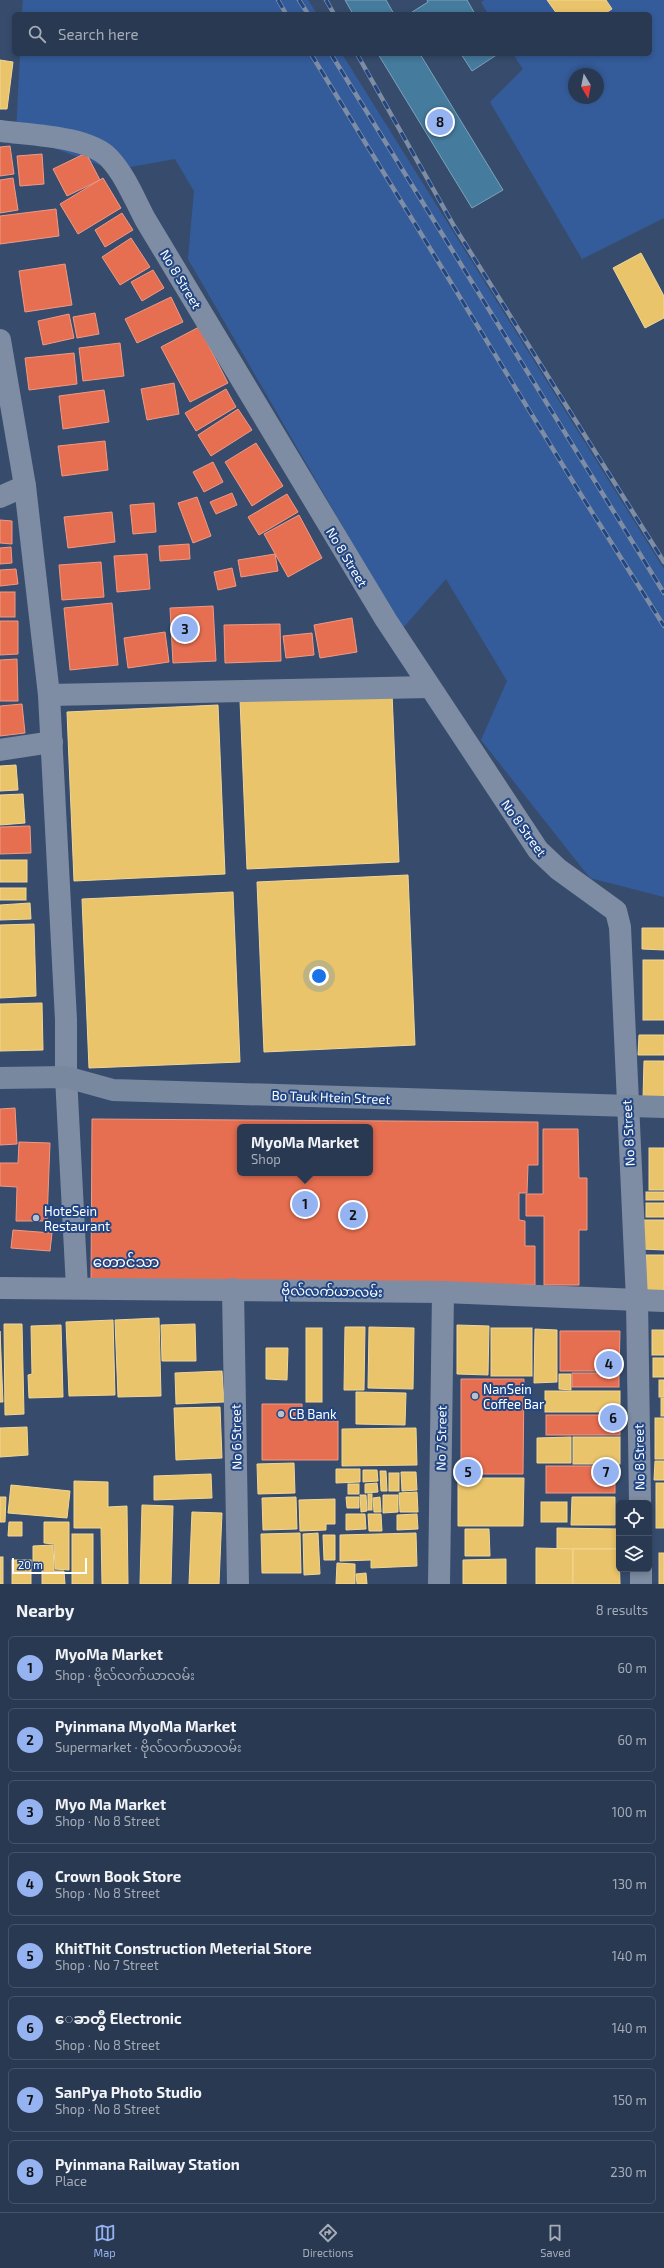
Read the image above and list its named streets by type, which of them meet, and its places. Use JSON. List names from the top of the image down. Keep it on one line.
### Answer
{"streets":{"street":["No 8 Street","Bo Tauk Htein Street","ဗိုလ်လက်ယာလမ်း","No 6 Street","No 7 Street"]},"crossings":[["No 8 Street","Bo Tauk Htein Street"],["No 8 Street","ဗိုလ်လက်ယာလမ်း"],["ဗိုလ်လက်ယာလမ်း","No 6 Street"],["ဗိုလ်လက်ယာလမ်း","No 7 Street"]],"districts":["တောင်သာ"],"places":["HoteSein Restaurant","NanSein Coffee Bar","CB Bank"],"scale_bar":"20 m","north":"bottom","page":{"search":"Search here","pins":["8","3","1","2","4","6","5","7"],"popup":["MyoMa Market","Shop"],"scale":"20 m","heading":["Nearby","8 results"],"list":[{"mark":"1","name":"MyoMa Market","note":"Shop · ဗိုလ်လက်ယာလမ်း","value":"60 m"},{"mark":"2","name":"Pyinmana MyoMa Market","note":"Supermarket · ဗိုလ်လက်ယာလမ်း","value":"60 m"},{"mark":"3","name":"Myo Ma Market","note":"Shop · No 8 Street","value":"100 m"},{"mark":"4","name":"Crown Book Store","note":"Shop · No 8 Street","value":"130 m"},{"mark":"5","name":"KhitThit Construction Meterial Store","note":"Shop · No 7 Street","value":"140 m"},{"mark":"6","name":"ေခာတ္မွီ Electronic","note":"Shop · No 8 Street","value":"140 m"},{"mark":"7","name":"SanPya Photo Studio","note":"Shop · No 8 Street","value":"150 m"},{"mark":"8","name":"Pyinmana Railway Station","note":"Place","value":"230 m"}],"nav":["Map","Directions","Saved"]}}
